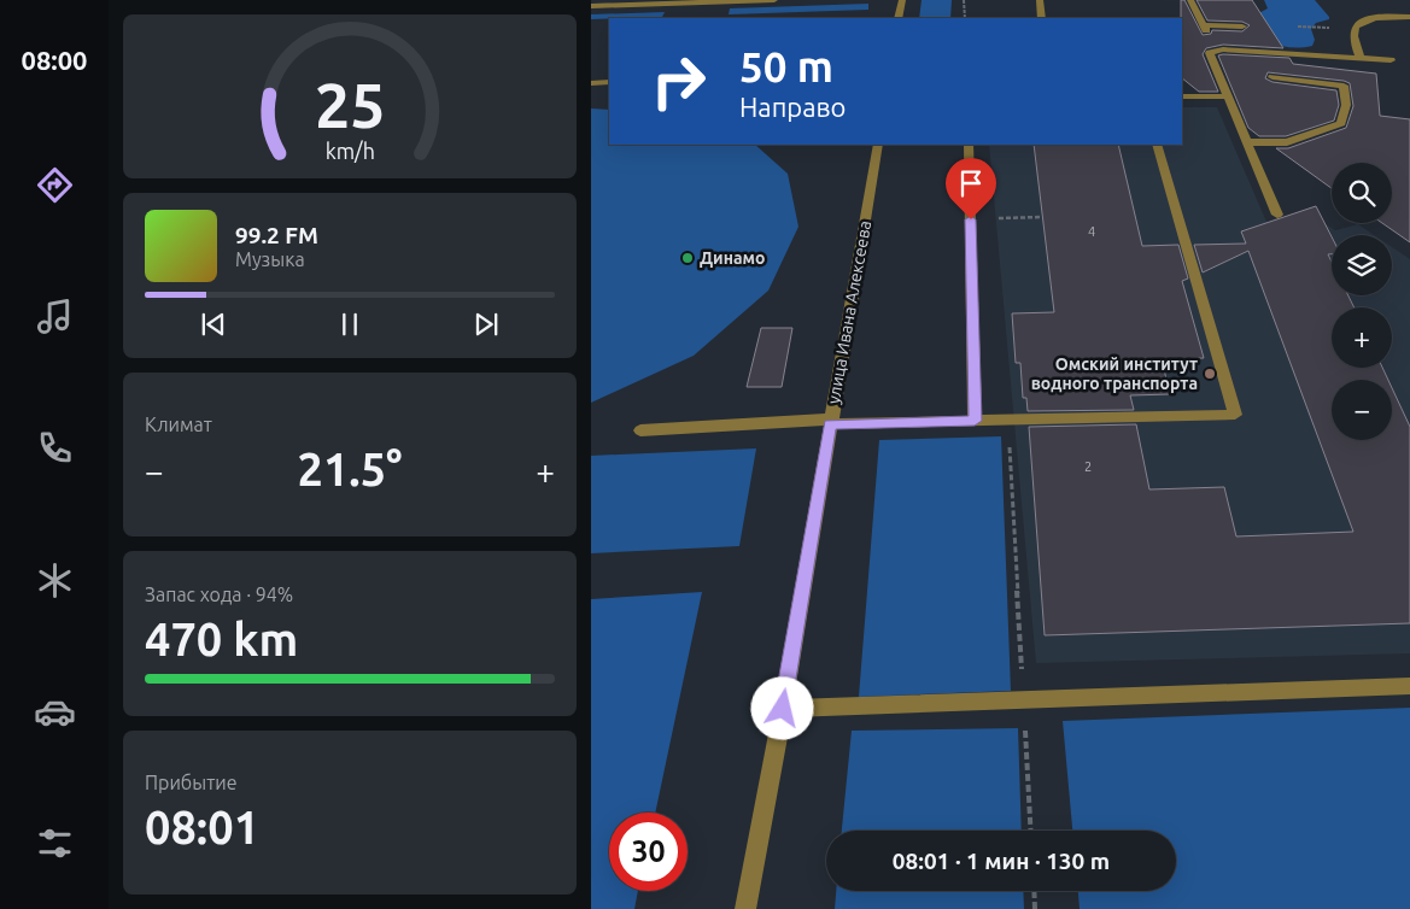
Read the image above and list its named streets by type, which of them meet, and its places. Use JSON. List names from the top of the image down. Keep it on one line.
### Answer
{"streets":{"street":["улица Ивана Алексеева"]},"places":["Динамо","Омский институт водного транспорта"],"house_numbers":["4","2"],"page":{"tabs":"08:00","turn":["50 m","Направо"],"map_buttons":["+","−"],"song":["99.2 FM","Музыка"],"tile":["Климат",["Запас хода · 94%","470 km"],["Прибытие","08:01"]],"heat":["−","21.5°","+"],"limit":"30","trip":"08:01 · 1 мин · 130 m","gauge":["25","km/h"]}}
